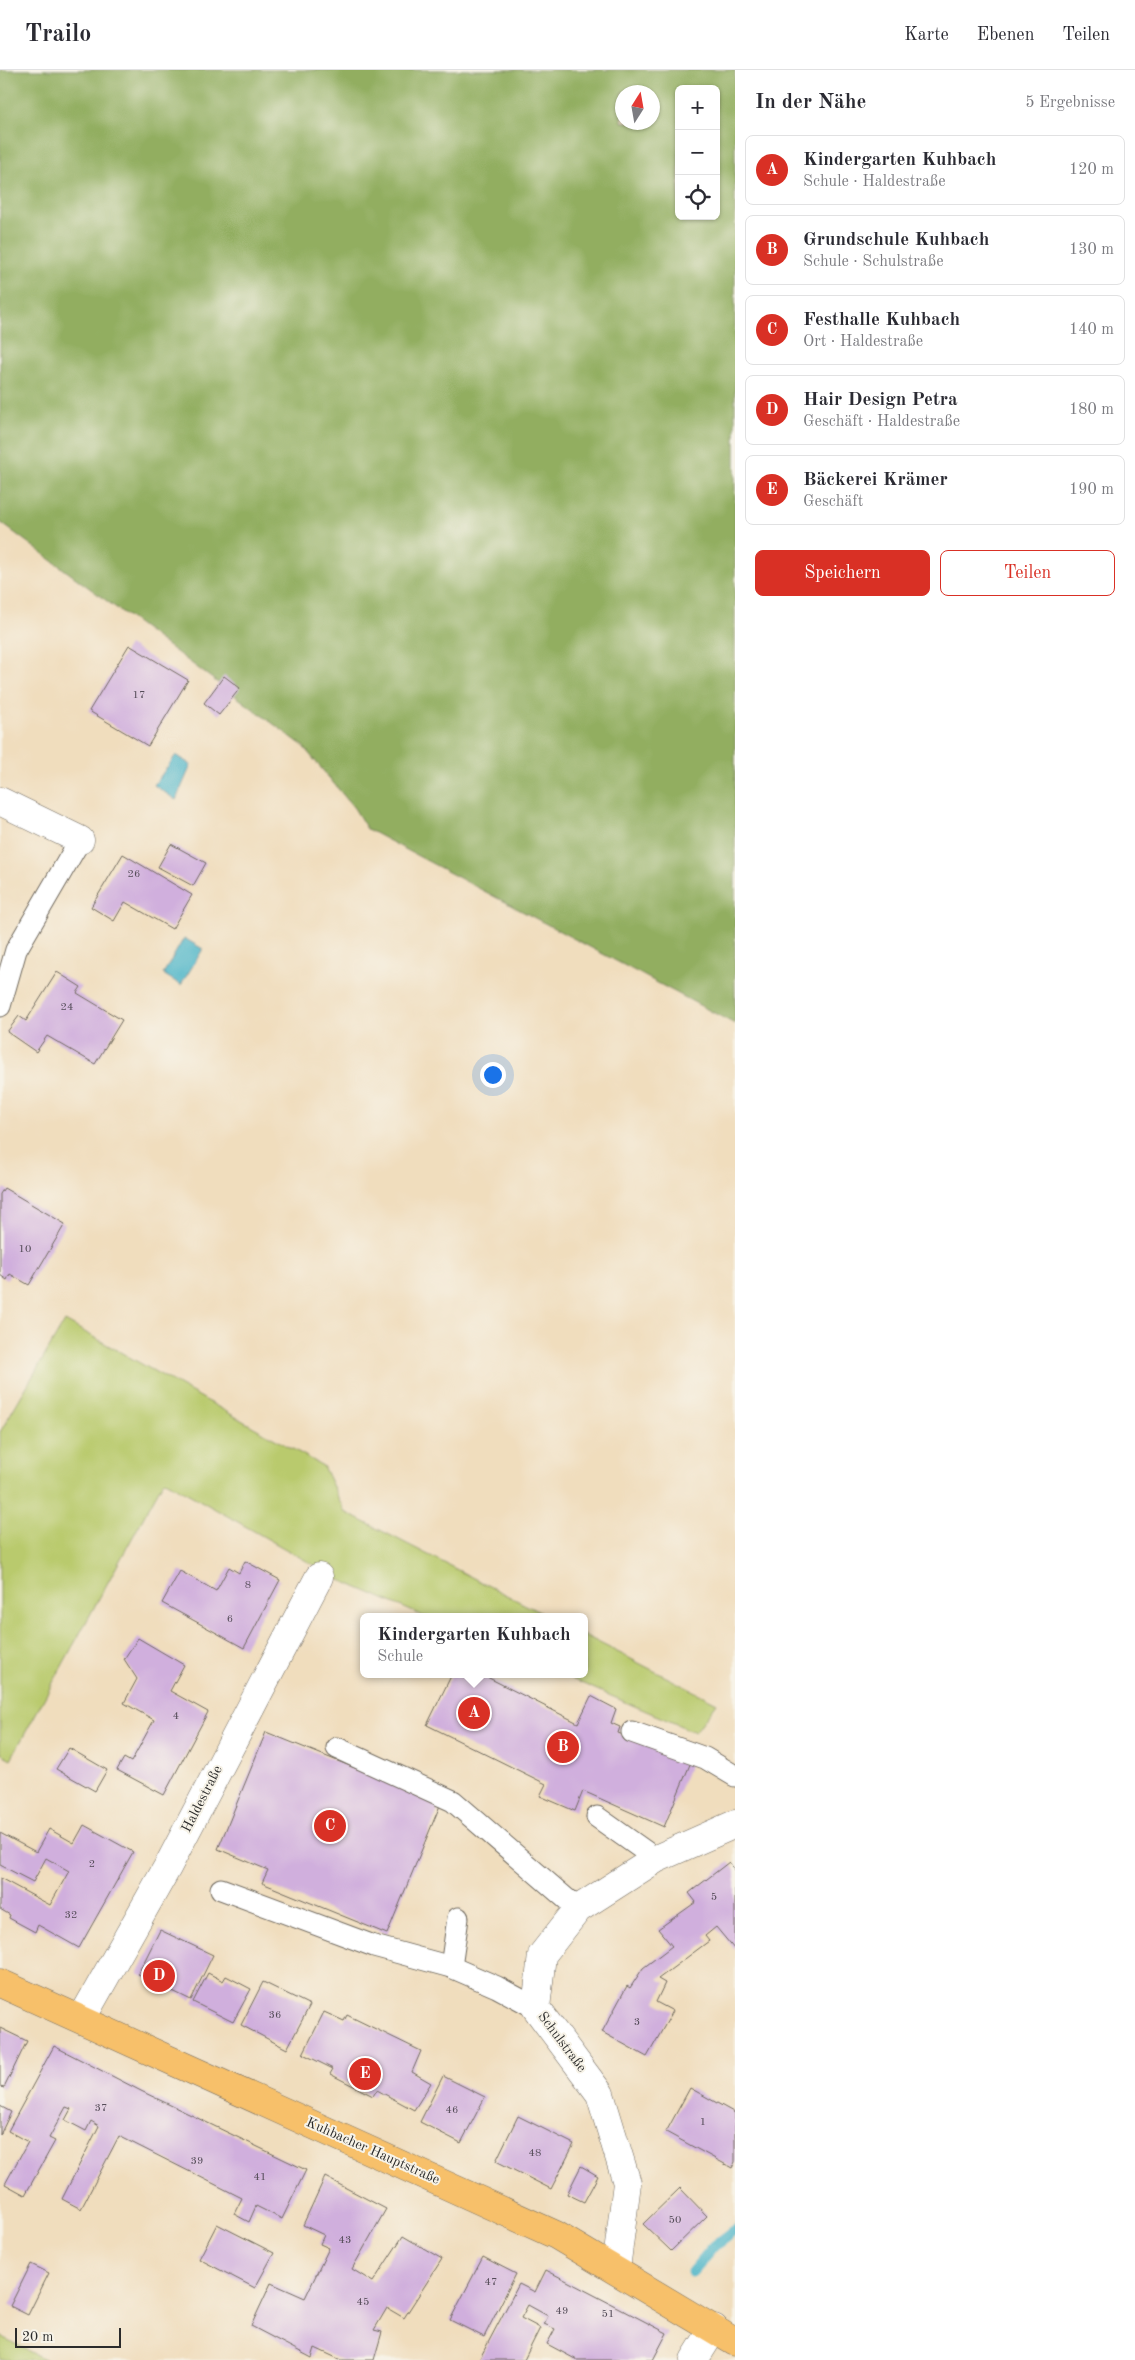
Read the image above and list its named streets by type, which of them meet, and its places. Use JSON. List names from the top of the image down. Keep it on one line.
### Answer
{"streets":{"main road":["Kuhbacher Hauptstraße"],"street":["Haldestraße","Schulstraße"]},"crossings":[["Haldestraße","Kuhbacher Hauptstraße"],["Schulstraße","Kuhbacher Hauptstraße"]],"house_numbers":["17","26","24","10","8","6","4","2","5","32","36","3","37","46","1","48","39","41","50","43","47","45","49","51"],"scale_bar":"20 m","north":"top","page":{"header":"Trailo","nav":["Karte","Ebenen","Teilen"],"heading":["In der Nähe","5 Ergebnisse"],"map_buttons":["+","−"],"list":[{"mark":"A","name":"Kindergarten Kuhbach","note":"Schule · Haldestraße","value":"120 m"},{"mark":"B","name":"Grundschule Kuhbach","note":"Schule · Schulstraße","value":"130 m"},{"mark":"C","name":"Festhalle Kuhbach","note":"Ort · Haldestraße","value":"140 m"},{"mark":"D","name":"Hair Design Petra","note":"Geschäft · Haldestraße","value":"180 m"},{"mark":"E","name":"Bäckerei Krämer","note":"Geschäft","value":"190 m"}],"buttons":["Speichern","Teilen"],"popup":["Kindergarten Kuhbach","Schule"],"pins":["A","B","C","D","E"],"scale":"20 m"}}
